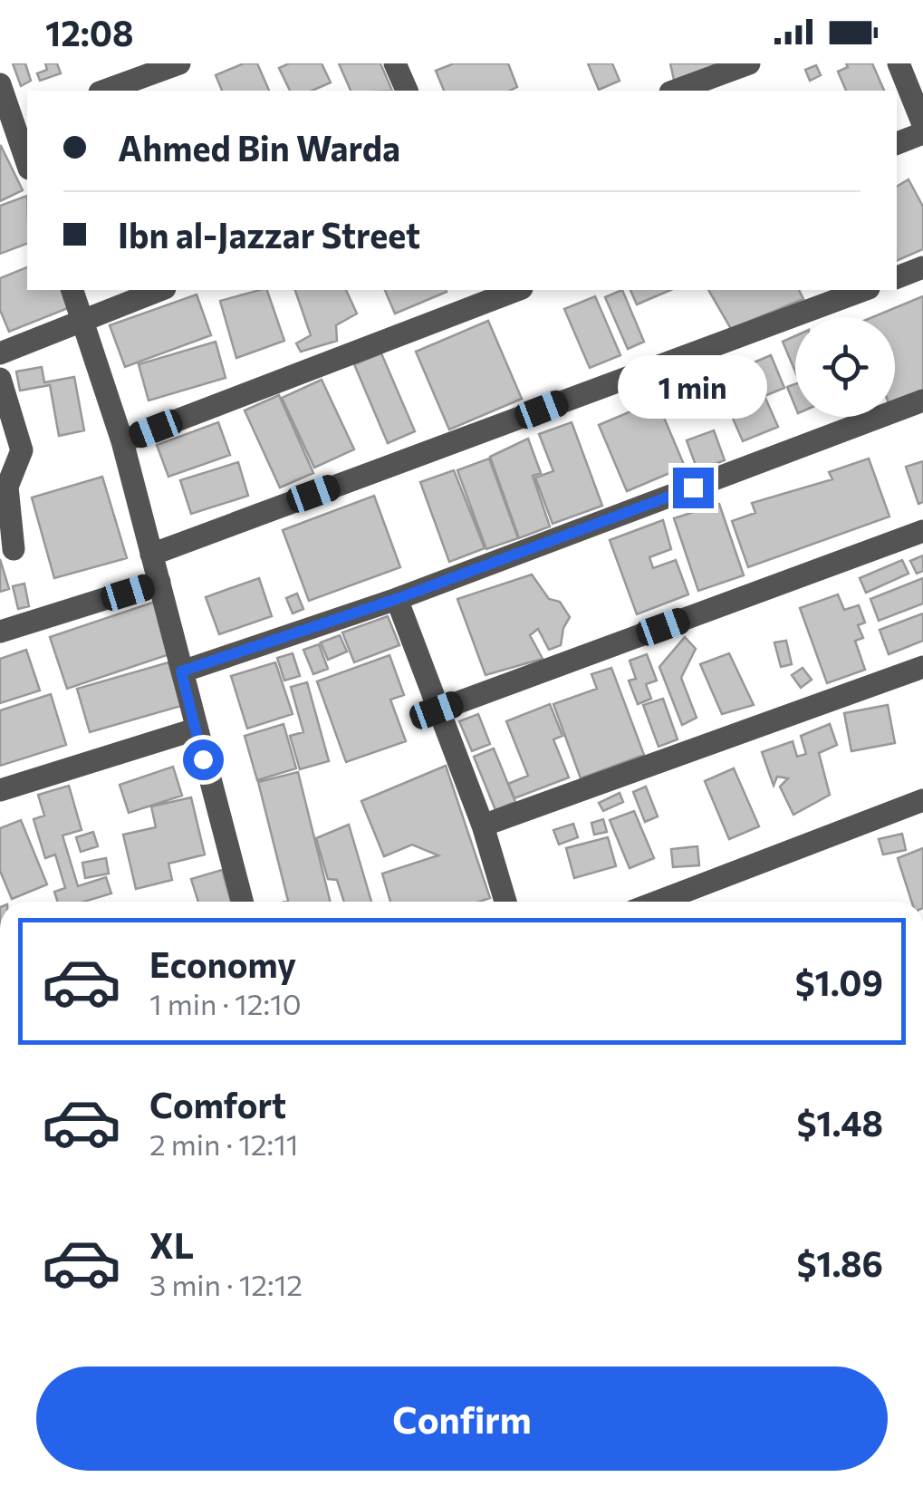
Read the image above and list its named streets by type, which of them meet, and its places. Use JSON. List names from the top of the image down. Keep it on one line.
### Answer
{"page":{"status":"12:08","banner":["Ahmed Bin Warda","Ibn al-Jazzar Street"],"bubble":"1 min","list":[{"name":"Economy","note":"1 min · 12:10","value":"$1.09"},{"name":"Comfort","note":"2 min · 12:11","value":"$1.48"},{"name":"XL","note":"3 min · 12:12","value":"$1.86"}],"buttons":"Confirm"}}
